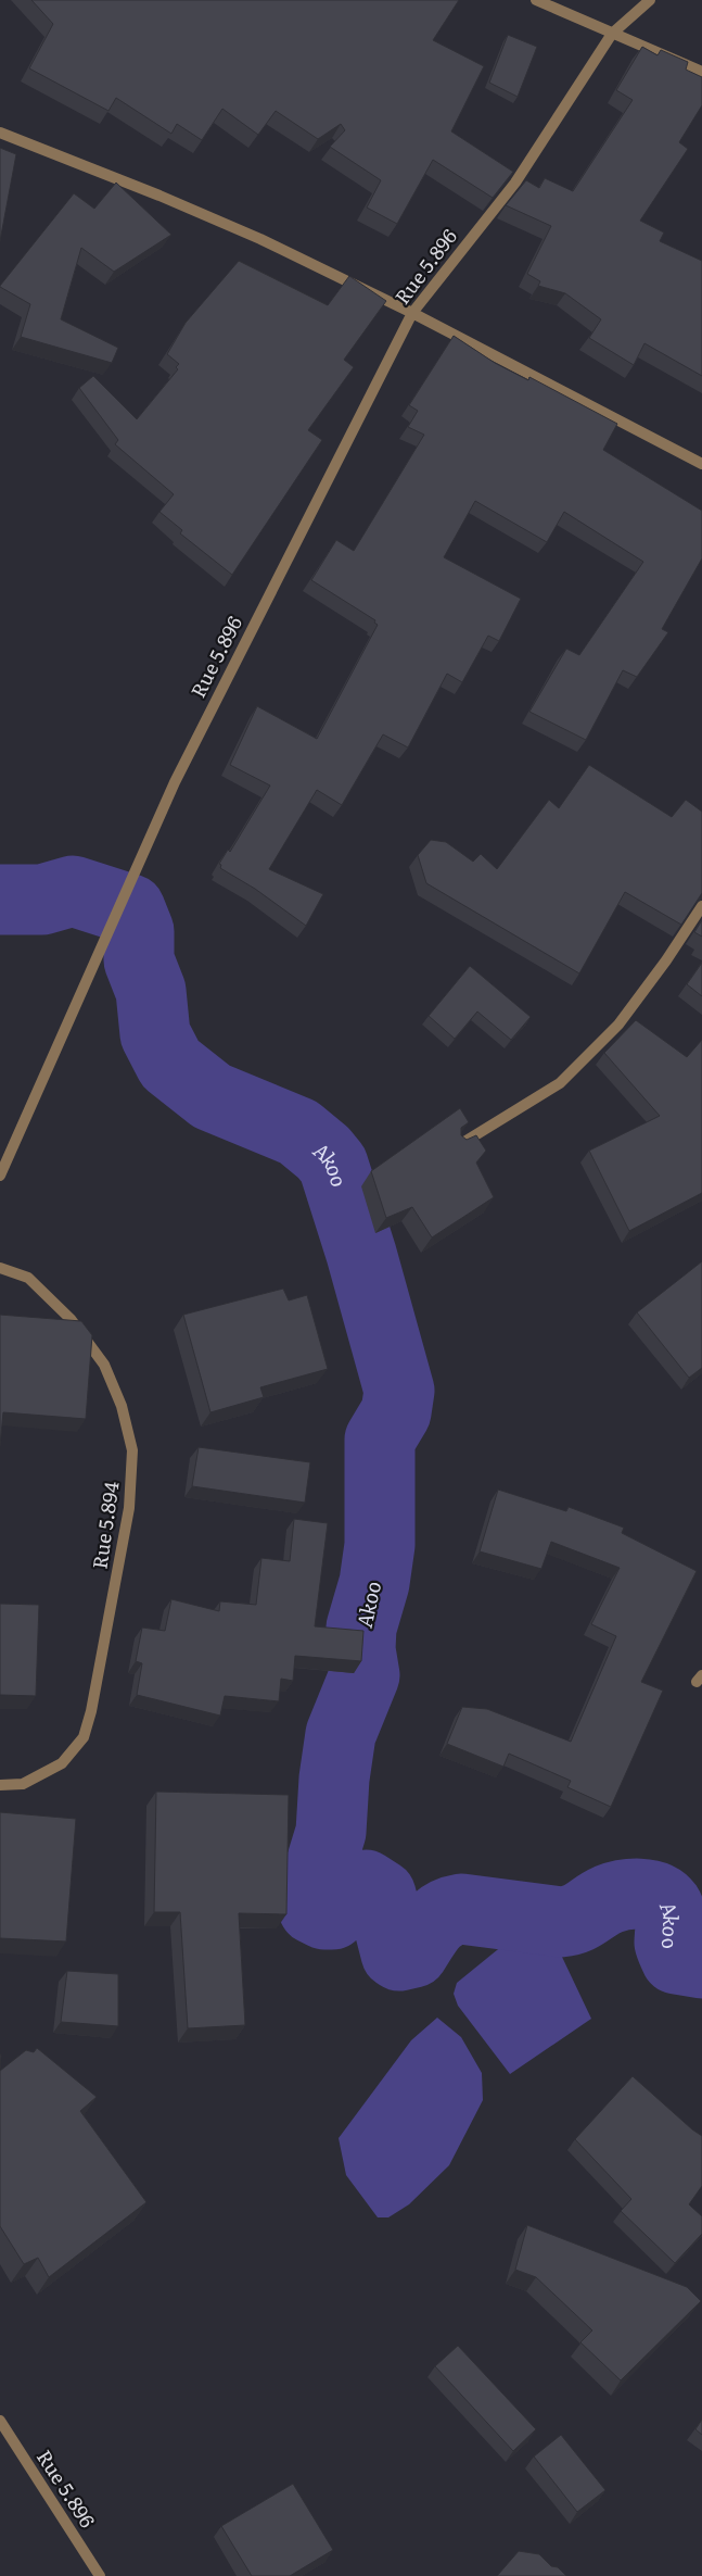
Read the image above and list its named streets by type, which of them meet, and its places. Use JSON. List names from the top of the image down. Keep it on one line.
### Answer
{"streets":{"street":["Rue 5.896","Rue 5.894"]},"water":["Akoo"]}
